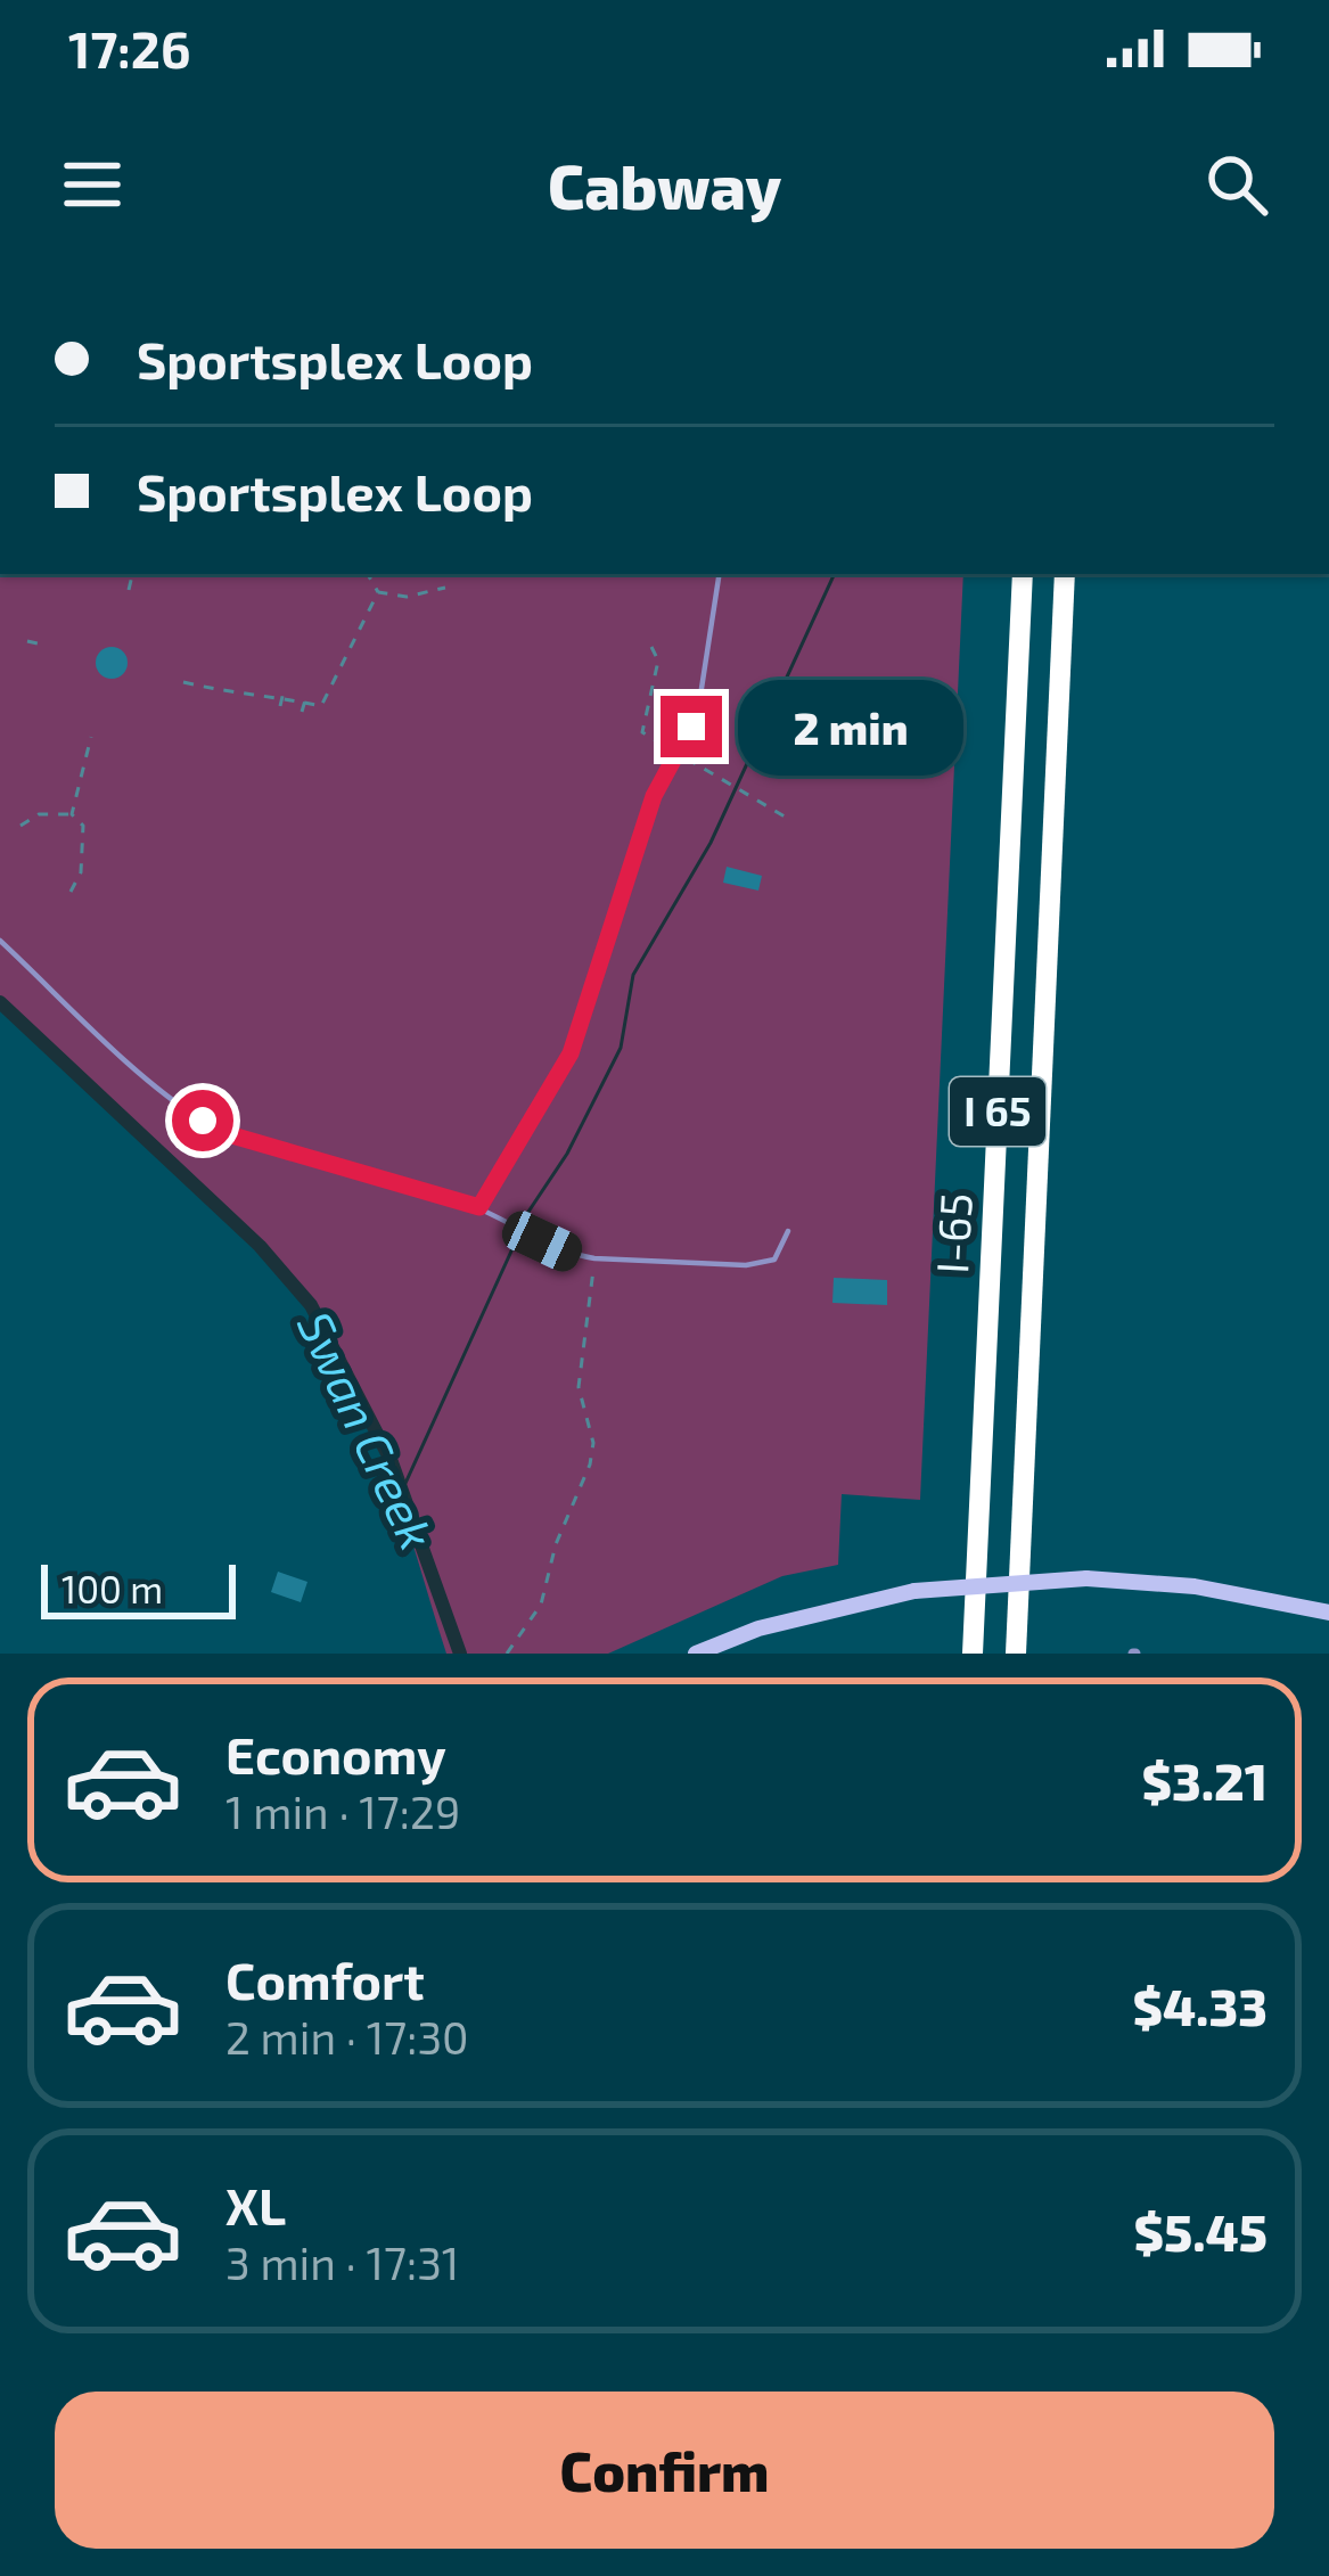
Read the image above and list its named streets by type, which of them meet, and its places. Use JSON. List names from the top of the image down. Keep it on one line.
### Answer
{"streets":{"highway":["I 65","I-65"]},"water":["Swan Creek"],"scale_bar":"100 m","page":{"status":"17:26","header":"Cabway","banner":["Sportsplex Loop","Sportsplex Loop"],"bubble":"2 min","scale":"100 m","list":[{"name":"Economy","note":"1 min · 17:29","value":"$3.21"},{"name":"Comfort","note":"2 min · 17:30","value":"$4.33"},{"name":"XL","note":"3 min · 17:31","value":"$5.45"}],"buttons":"Confirm"}}
